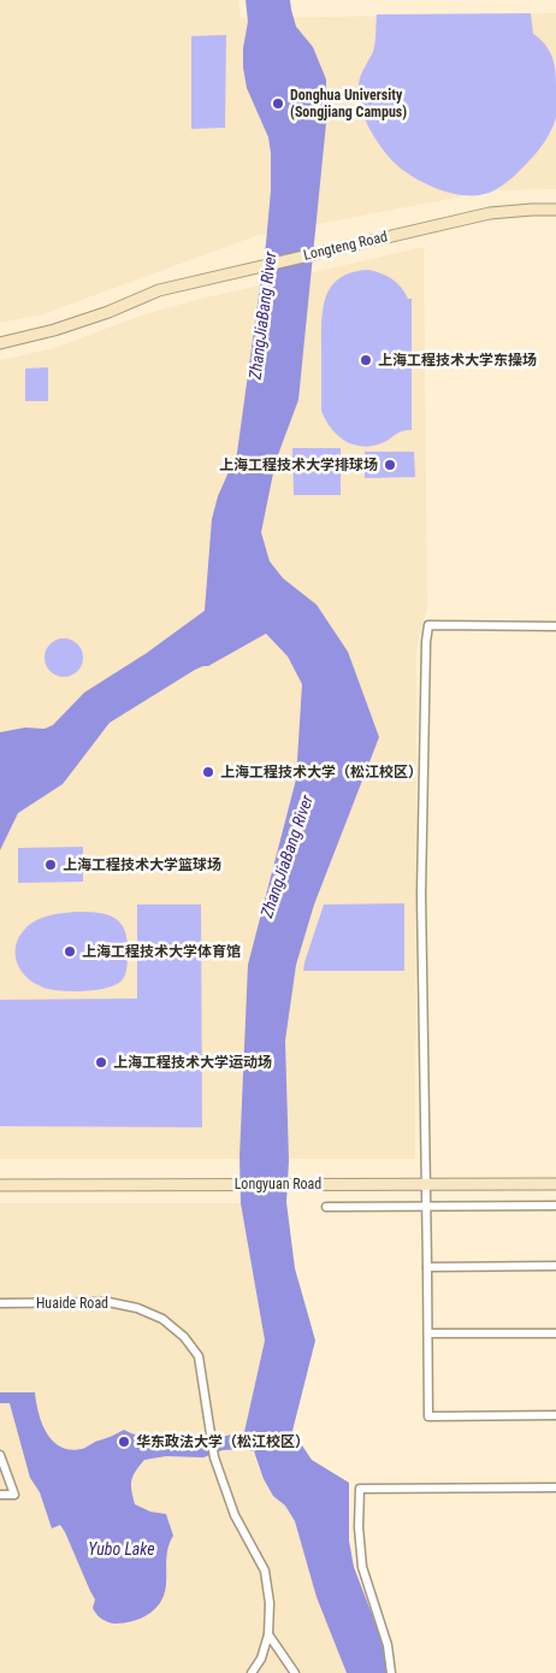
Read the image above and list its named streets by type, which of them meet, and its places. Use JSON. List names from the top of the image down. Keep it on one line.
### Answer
{"streets":{"main road":["Longteng Road","Longyuan Road"],"street":["Huaide Road"]},"water":["ZhangJiaBang River","Yubo Lake"],"places":["Donghua University (Songjiang Campus)","上海工程技术大学东操场","上海工程技术大学排球场","上海工程技术大学（松江校区）","上海工程技术大学篮球场","上海工程技术大学体育馆","上海工程技术大学运动场","华东政法大学（松江校区）"]}
